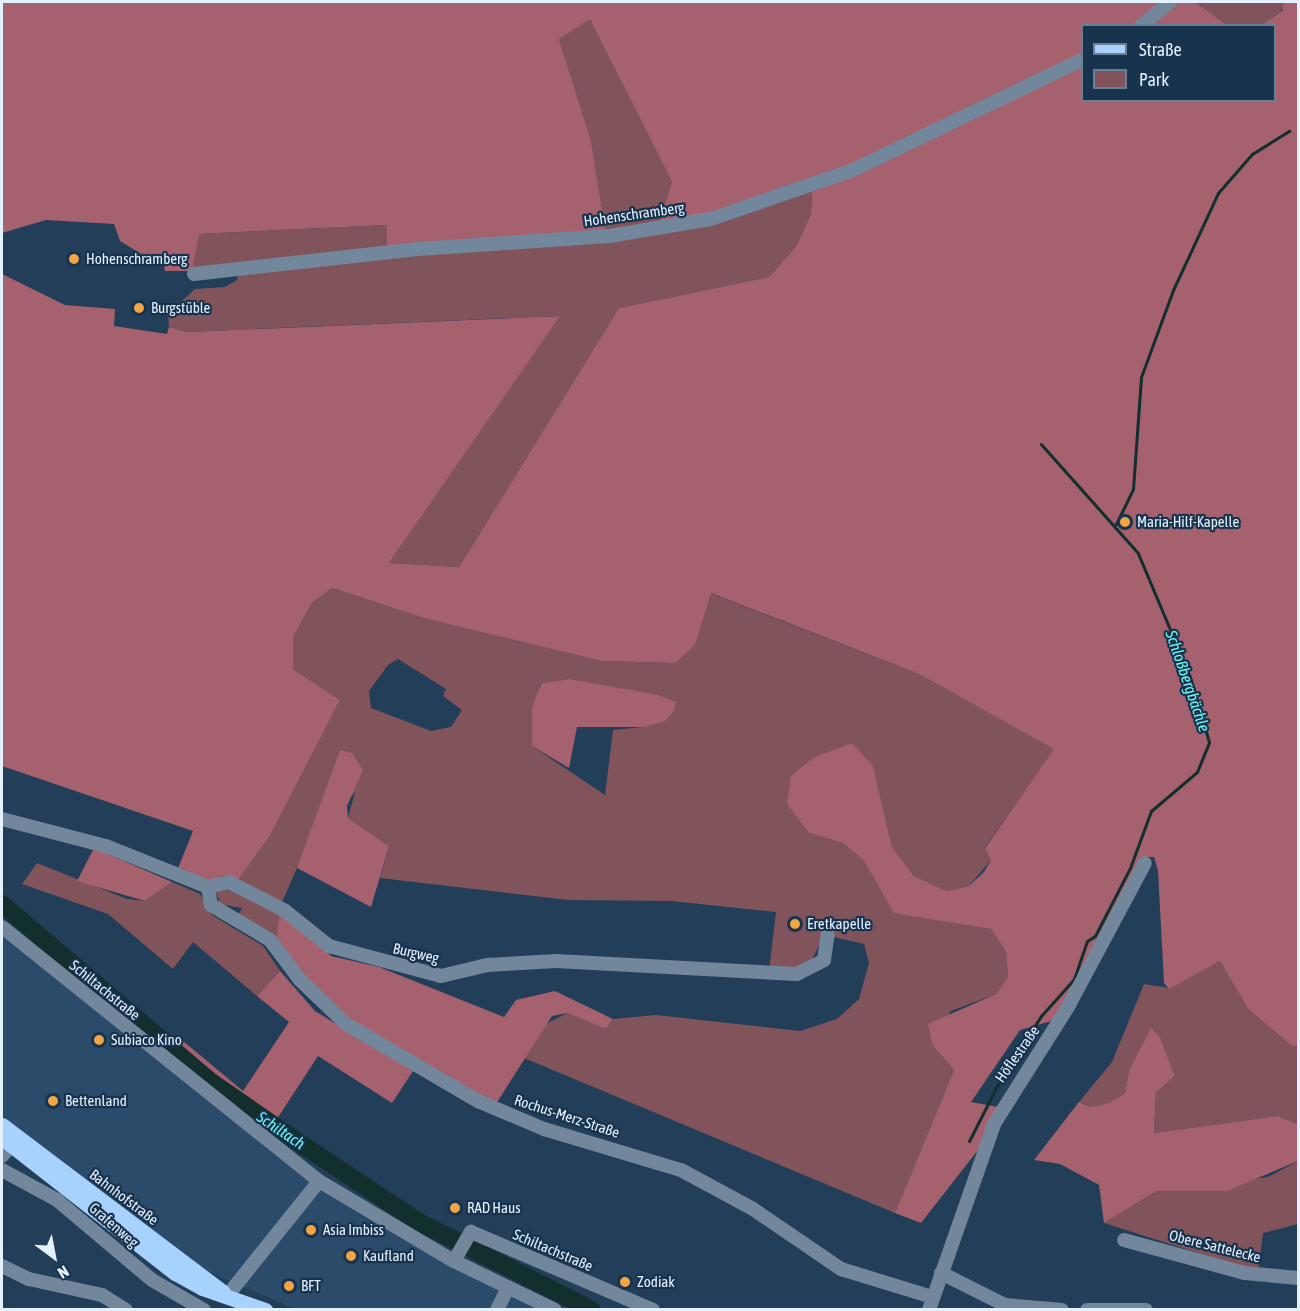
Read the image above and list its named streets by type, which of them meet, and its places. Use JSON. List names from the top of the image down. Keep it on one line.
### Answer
{"streets":{"main road":["Bahnhofstraße"],"street":["Hohenschramberg","Burgweg","Schiltachstraße","Höflestraße","Rochus-Merz-Straße","Grafenweg","Obere Sattelecke"]},"crossings":[["Burgweg","Rochus-Merz-Straße"],["Höflestraße","Rochus-Merz-Straße"]],"water":["Schloßbergbächle","Schiltach"],"places":["Hohenschramberg","Burgstüble","Maria-Hilf-Kapelle","Eretkapelle","Subiaco Kino","Bettenland","RAD Haus","Asia Imbiss","Kaufland","Zodiak","BFT"],"legend":["Straße","Park"],"north":"bottom right"}
